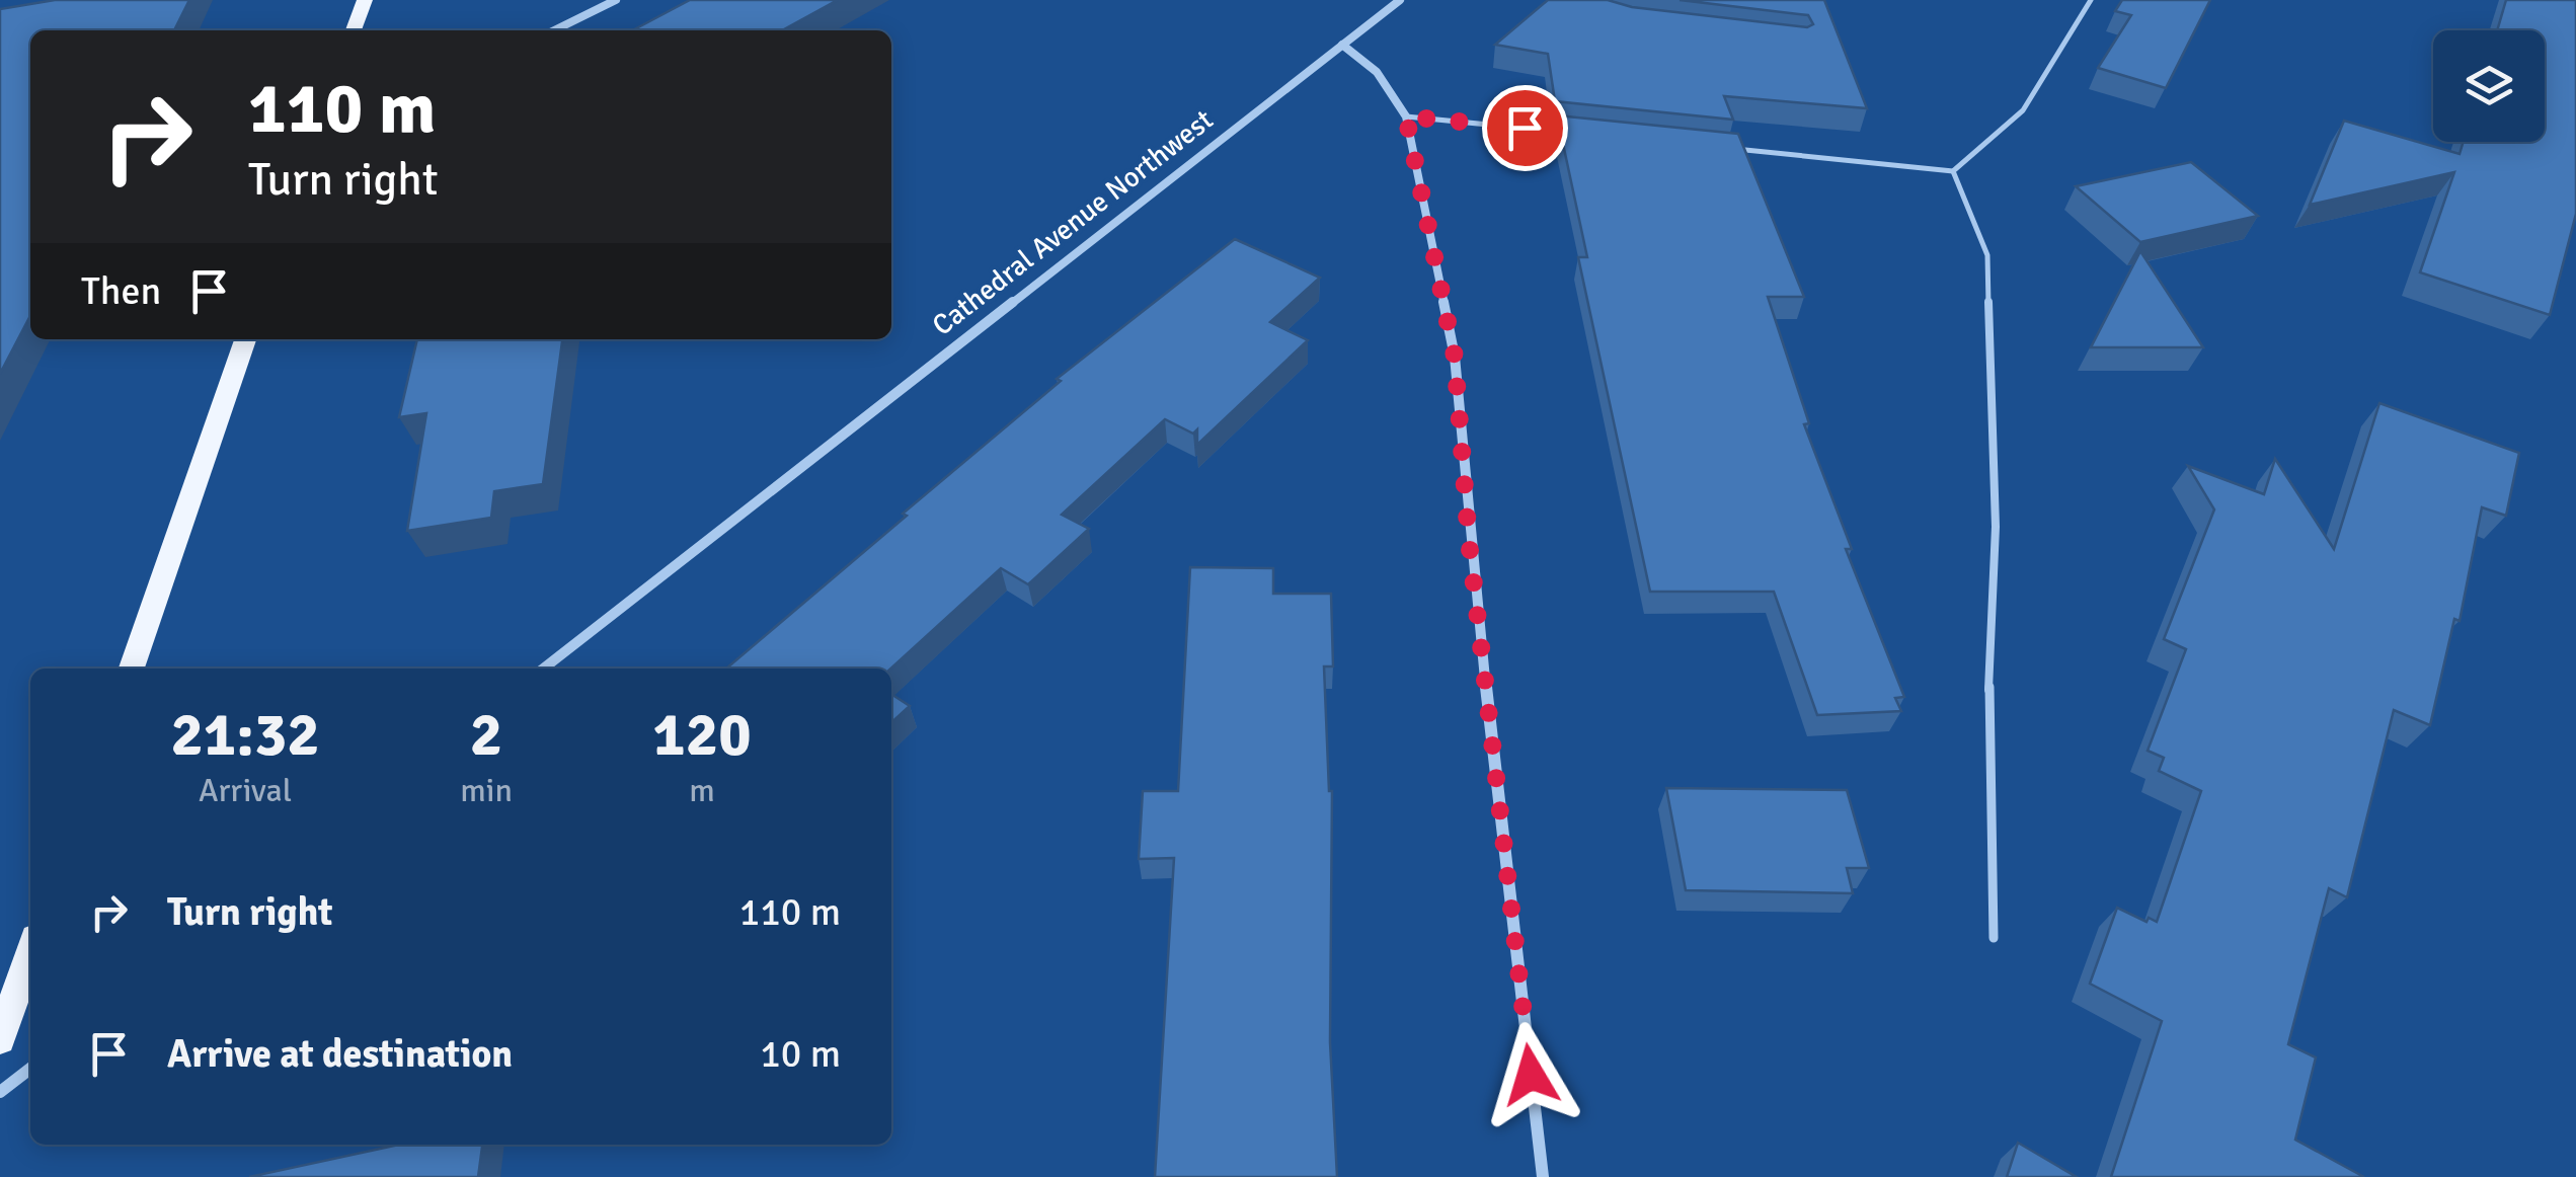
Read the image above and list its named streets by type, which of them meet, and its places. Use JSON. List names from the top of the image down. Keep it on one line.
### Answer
{"streets":{"street":["Cathedral Avenue Northwest"]},"page":{"turn":["110 m","Turn right"],"then":"Then","eta":["21:32","Arrival","2","min","120","m"],"list":[{"name":"Turn right","value":"110 m"},{"name":"Arrive at destination","value":"10 m"}]}}
